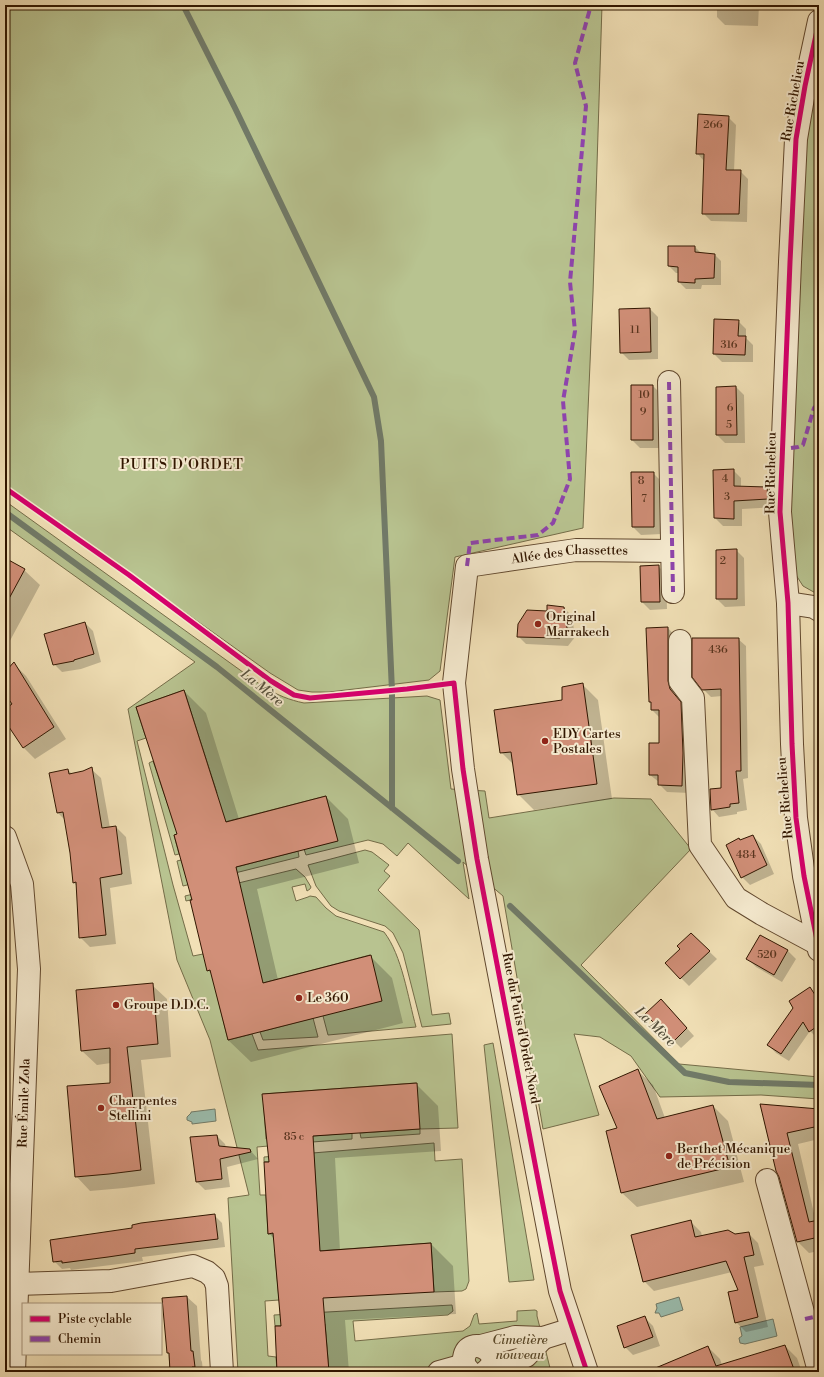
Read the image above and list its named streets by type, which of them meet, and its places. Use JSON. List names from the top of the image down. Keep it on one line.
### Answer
{"streets":{"street":["Rue Richelieu","Allée des Chassettes","Rue du Puits d'Ordet Nord","Rue Émile Zola"]},"crossings":[["Allée des Chassettes","Rue du Puits d'Ordet Nord"]],"districts":["PUITS D'ORDET"],"water":["La Mère"],"parks":["Cimetière nouveau"],"places":["Original Marrakech","EDY Cartes Postales","Le 360","Groupe D.D.C.","Charpentes Stellini","Berthet Mécanique de Précision"],"house_numbers":["266","11","316","10","6","9","5","4","8","3","7","2","436","484","520","85 e"],"legend":["Piste cyclable","Chemin"]}
